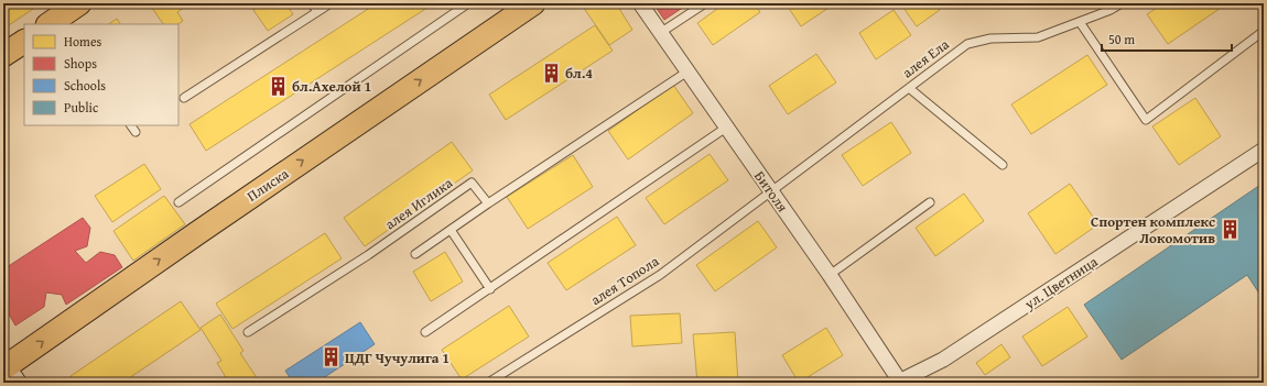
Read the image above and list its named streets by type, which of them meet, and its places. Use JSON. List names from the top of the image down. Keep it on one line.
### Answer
{"streets":{"main road":["Плиска"],"street":["Битоля","ул. Цветница"],"lane":["алея Ела","алея Иглика","алея Топола"]},"crossings":[["алея Ела","Битоля"],["алея Ела","алея Топола"],["Битоля","алея Топола"],["Битоля","ул. Цветница"]],"one_way":["Плиска"],"places":{"building":["бл.4","бл.Ахелой 1","Спортен комплекс Локомотив","ЦДГ Чучулига 1"]},"legend":["Homes","Shops","Schools","Public"],"scale_bar":"50 m"}
